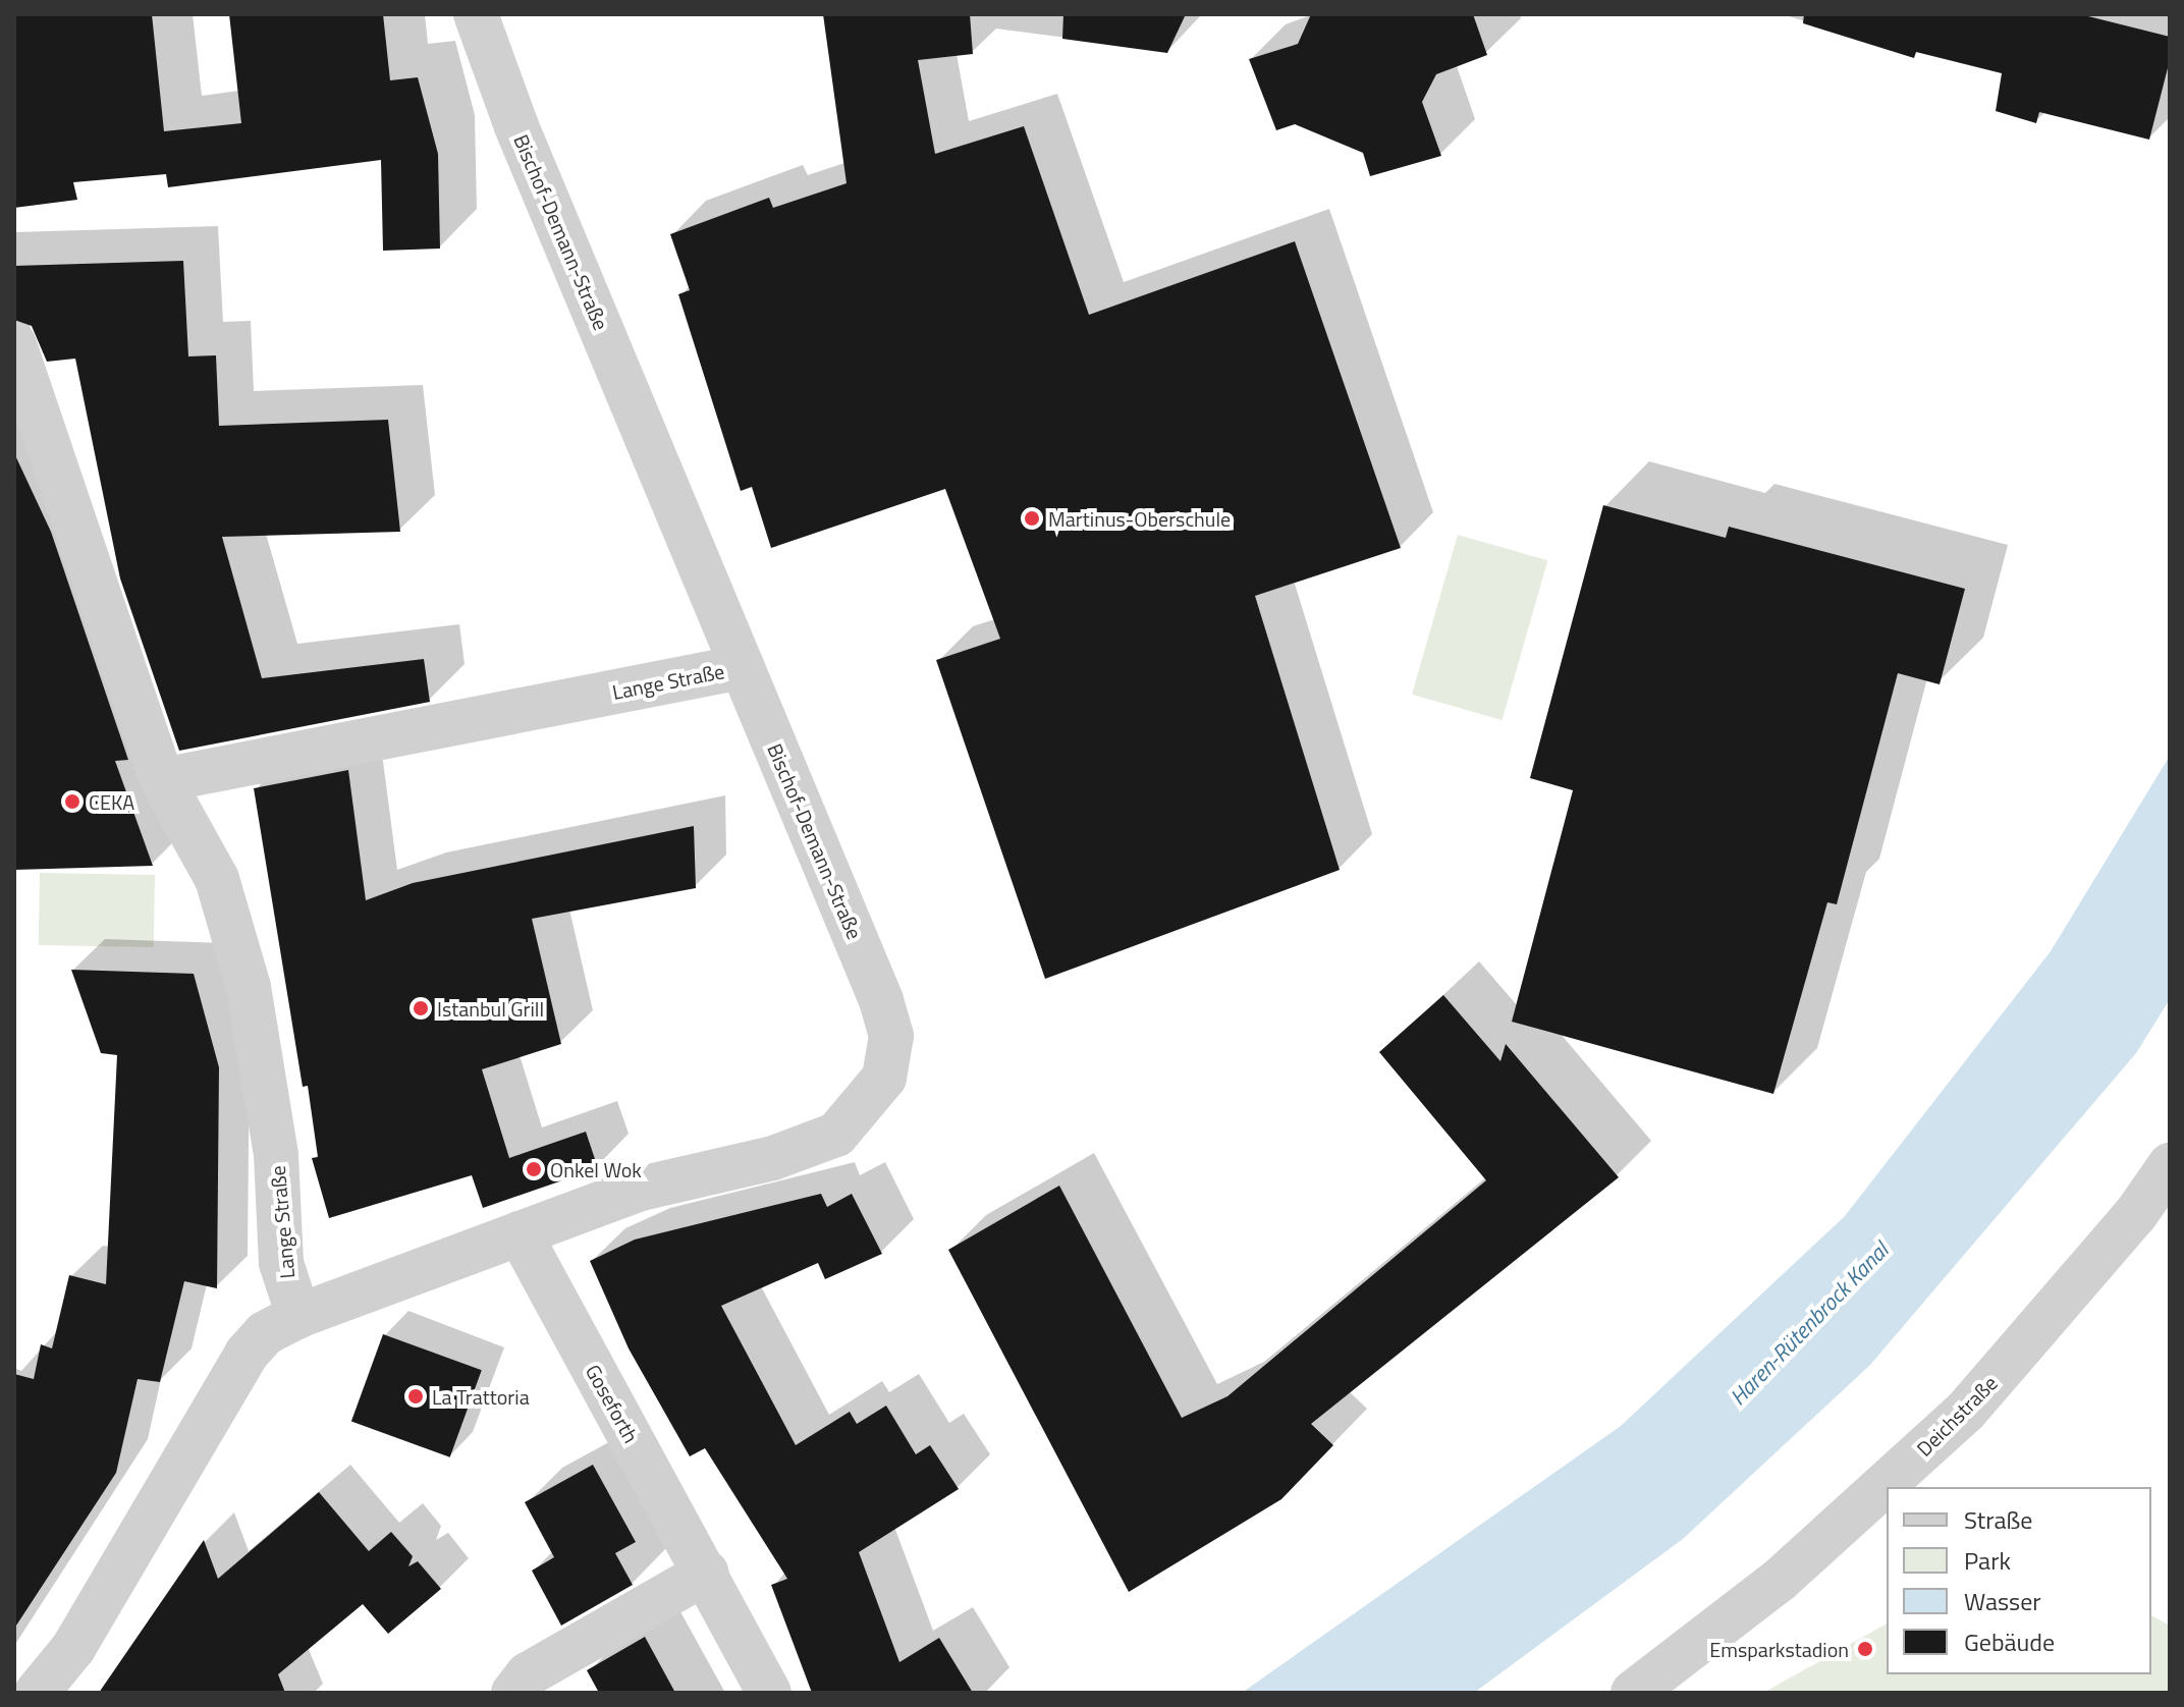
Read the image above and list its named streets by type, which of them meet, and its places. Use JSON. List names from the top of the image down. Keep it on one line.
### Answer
{"streets":{"street":["Bischof-Demann-Straße","Lange Straße","Goseforth","Deichstraße"]},"crossings":[["Bischof-Demann-Straße","Lange Straße"],["Bischof-Demann-Straße","Goseforth"]],"water":["Haren-Rütenbrock Kanal"],"places":["Martinus-Oberschule","CEKA","Istanbul Grill","Onkel Wok","La Trattoria","Emsparkstadion"],"legend":["Straße","Park","Wasser","Gebäude"]}
